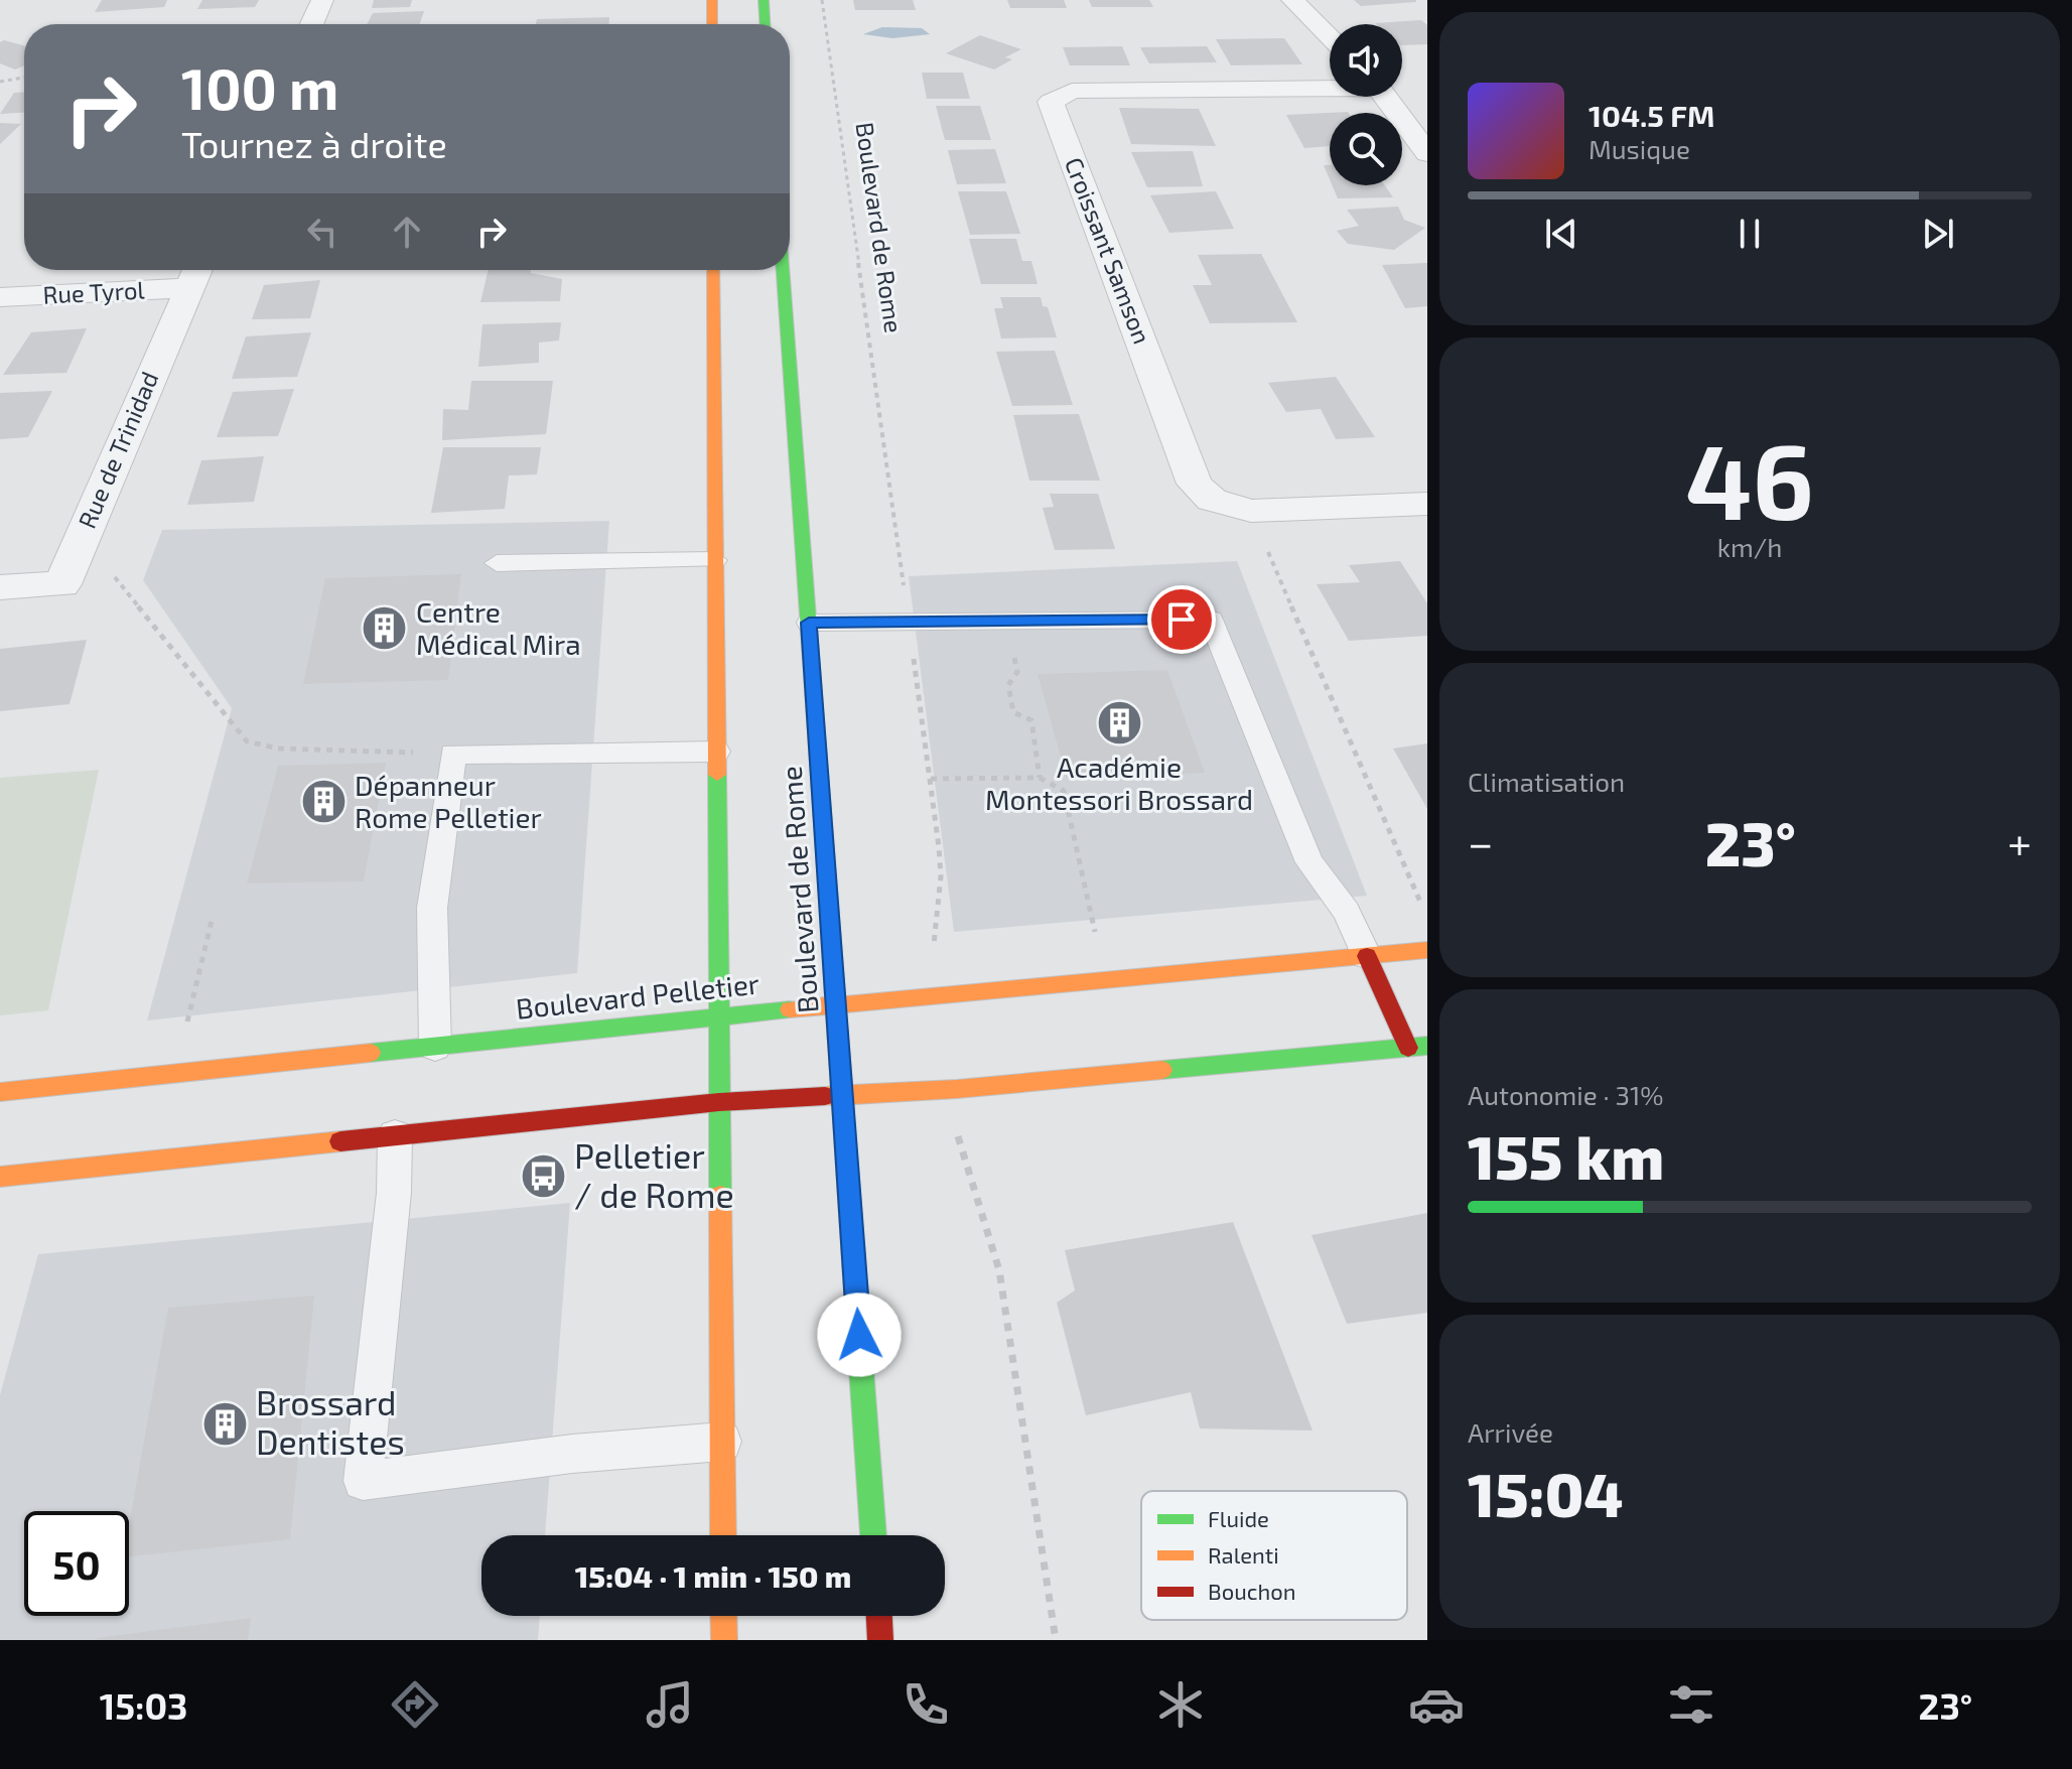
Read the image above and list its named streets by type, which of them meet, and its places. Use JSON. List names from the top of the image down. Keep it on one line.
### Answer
{"streets":{"main road":["Boulevard de Rome","Boulevard Pelletier"],"street":["Croissant Samson","Rue Tyrol","Rue de Trinidad"]},"crossings":[["Boulevard de Rome","Boulevard Pelletier"],["Rue Tyrol","Rue de Trinidad"]],"places":{"building":["Centre Médical Mira","Académie Montessori Brossard","Dépanneur Rome Pelletier","Brossard Dentistes"],"bus stop":["Pelletier / de Rome"]},"legend":["Fluide","Ralenti","Bouchon"],"page":{"turn":["100 m","Tournez à droite"],"song":["104.5 FM","Musique"],"tile":[["46","km/h"],"Climatisation",["Autonomie · 31%","155 km"],["Arrivée","15:04"]],"heat":["−","23°","+"],"limit":"50","trip":"15:04 · 1 min · 150 m","tabs":["15:03","23°"]}}
